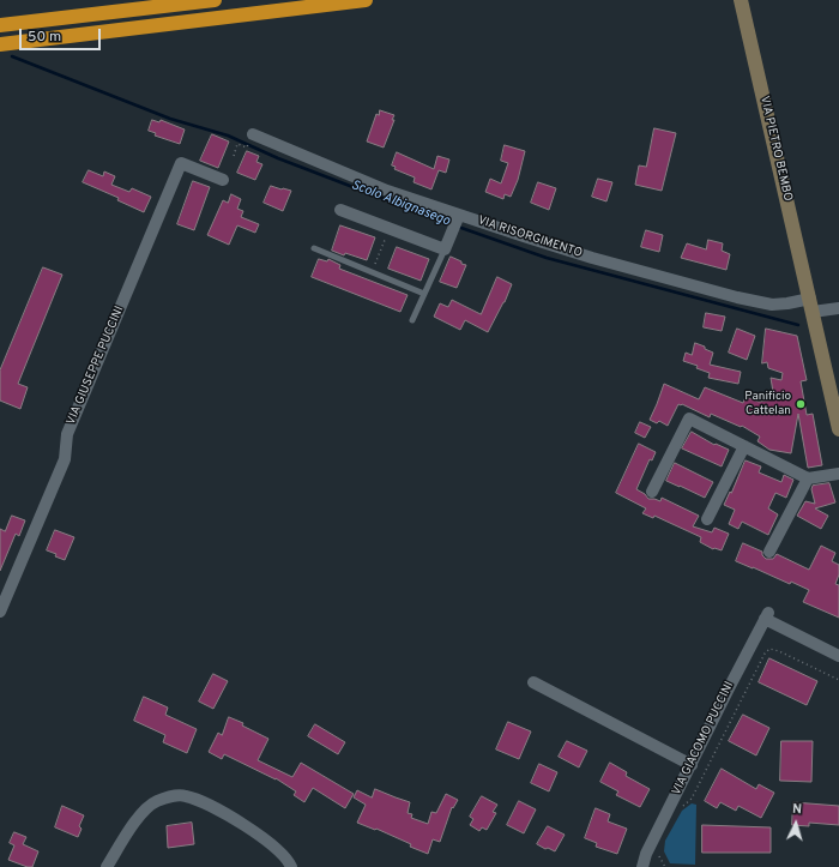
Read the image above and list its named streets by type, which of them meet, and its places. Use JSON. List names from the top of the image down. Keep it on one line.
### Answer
{"streets":{"main road":["VIA PIETRO BEMBO"],"street":["VIA RISORGIMENTO","VIA GIUSEPPE PUCCINI","VIA GIACOMO PUCCINI"]},"crossings":[["VIA PIETRO BEMBO","VIA RISORGIMENTO"]],"water":["Scolo Albignasego"],"places":["Panificio Cattelan"],"scale_bar":"50 m","north":"top"}
